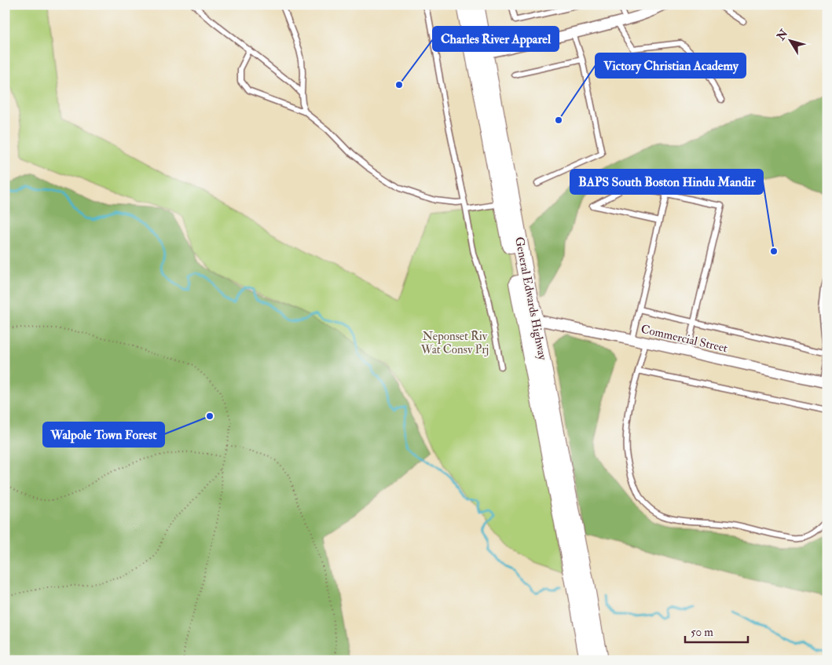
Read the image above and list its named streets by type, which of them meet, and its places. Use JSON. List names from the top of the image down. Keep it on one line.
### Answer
{"streets":{"main road":["General Edwards Highway"],"street":["Commercial Street"]},"crossings":[["General Edwards Highway","Commercial Street"]],"parks":["Neponset Riv Wat Consv Prj"],"places":["Charles River Apparel","Victory Christian Academy","BAPS South Boston Hindu Mandir","Walpole Town Forest"],"scale_bar":"50 m","north":"top left"}
